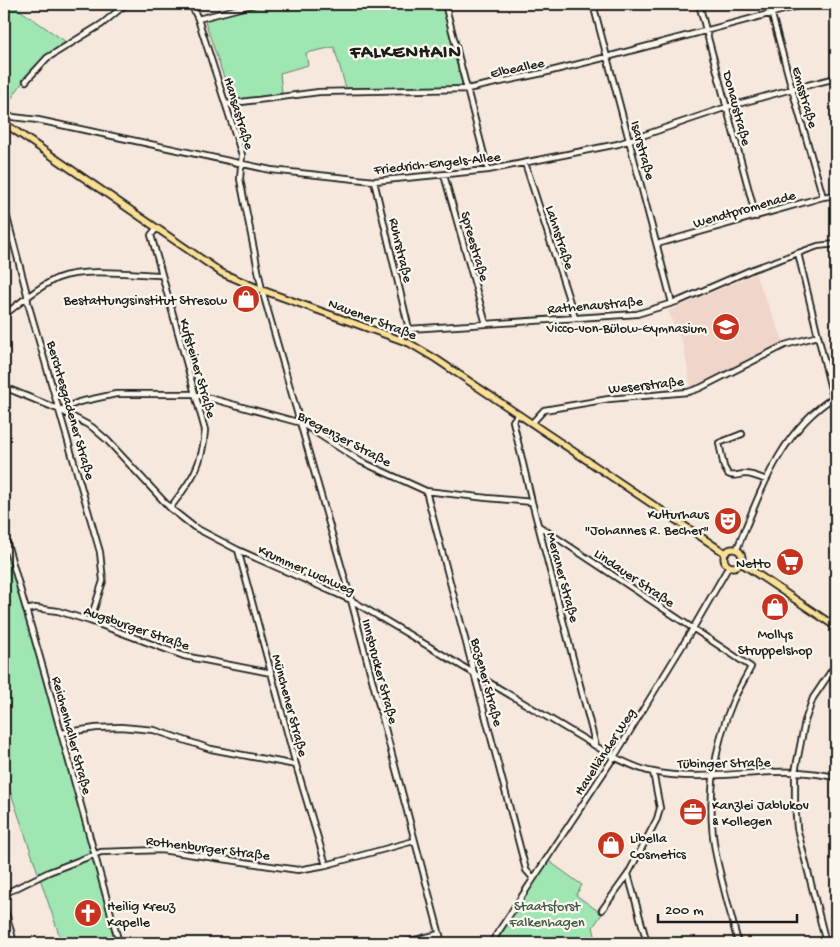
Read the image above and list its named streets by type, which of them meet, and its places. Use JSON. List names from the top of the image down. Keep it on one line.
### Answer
{"streets":{"main road":["Nauener Straße"],"street":["Elbeallee","Emsstraße","Donaustraße","Hansastraße","Isarstraße","Friedrich-Engels-Allee","Wendtpromenade","Lahnstraße","Spreestraße","Ruhrstraße","Rathenaustraße","Kufsteiner Straße","Weserstraße","Berchtesgadener Straße","Bregenzer Straße","Krummer Luchweg","Meraner Straße","Lindauer Straße","Augsburger Straße","Innsbrucker Straße","Bozener Straße","Münchener Straße","Reichenhaller Straße","Havelländer Weg","Tübinger Straße","Rothenburger Straße"]},"crossings":[["Elbeallee","Emsstraße"],["Elbeallee","Donaustraße"],["Elbeallee","Hansastraße"],["Elbeallee","Isarstraße"],["Emsstraße","Friedrich-Engels-Allee"],["Emsstraße","Wendtpromenade"],["Donaustraße","Friedrich-Engels-Allee"],["Donaustraße","Wendtpromenade"],["Hansastraße","Friedrich-Engels-Allee"],["Hansastraße","Nauener Straße"],["Hansastraße","Innsbrucker Straße"],["Isarstraße","Friedrich-Engels-Allee"],["Isarstraße","Wendtpromenade"],["Isarstraße","Rathenaustraße"],["Friedrich-Engels-Allee","Lahnstraße"],["Friedrich-Engels-Allee","Spreestraße"],["Friedrich-Engels-Allee","Ruhrstraße"],["Lahnstraße","Rathenaustraße"],["Spreestraße","Rathenaustraße"],["Ruhrstraße","Rathenaustraße"],["Nauener Straße","Kufsteiner Straße"],["Nauener Straße","Weserstraße"],["Nauener Straße","Meraner Straße"],["Nauener Straße","Innsbrucker Straße"],["Nauener Straße","Havelländer Weg"],["Kufsteiner Straße","Bregenzer Straße"],["Kufsteiner Straße","Krummer Luchweg"],["Berchtesgadener Straße","Bregenzer Straße"],["Berchtesgadener Straße","Krummer Luchweg"],["Berchtesgadener Straße","Augsburger Straße"],["Bregenzer Straße","Krummer Luchweg"],["Bregenzer Straße","Meraner Straße"],["Bregenzer Straße","Innsbrucker Straße"],["Bregenzer Straße","Bozener Straße"],["Krummer Luchweg","Meraner Straße"],["Krummer Luchweg","Innsbrucker Straße"],["Krummer Luchweg","Bozener Straße"],["Krummer Luchweg","Münchener Straße"],["Krummer Luchweg","Havelländer Weg"],["Krummer Luchweg","Tübinger Straße"],["Meraner Straße","Lindauer Straße"],["Lindauer Straße","Havelländer Weg"],["Lindauer Straße","Tübinger Straße"],["Augsburger Straße","Münchener Straße"],["Augsburger Straße","Reichenhaller Straße"],["Innsbrucker Straße","Rothenburger Straße"],["Bozener Straße","Havelländer Weg"],["Münchener Straße","Rothenburger Straße"],["Reichenhaller Straße","Rothenburger Straße"],["Havelländer Weg","Tübinger Straße"]],"districts":["FALKENHAIN"],"parks":["Staatsforst Falkenhagen"],"places":{"shop":["Bestattungsinstitut Stresow","Mollys Struppelshop","Libella Cosmetics"],"school or university":["Vicco-von-Bülow-Gymnasium"],"theatre":["Kulturhaus \"Johannes R. Becher\""],"supermarket":["Netto"],"office":["Kanzlei Jablukov & Kollegen"],"church":["Heilig Kreuz Kapelle"]},"scale_bar":"200 m"}
